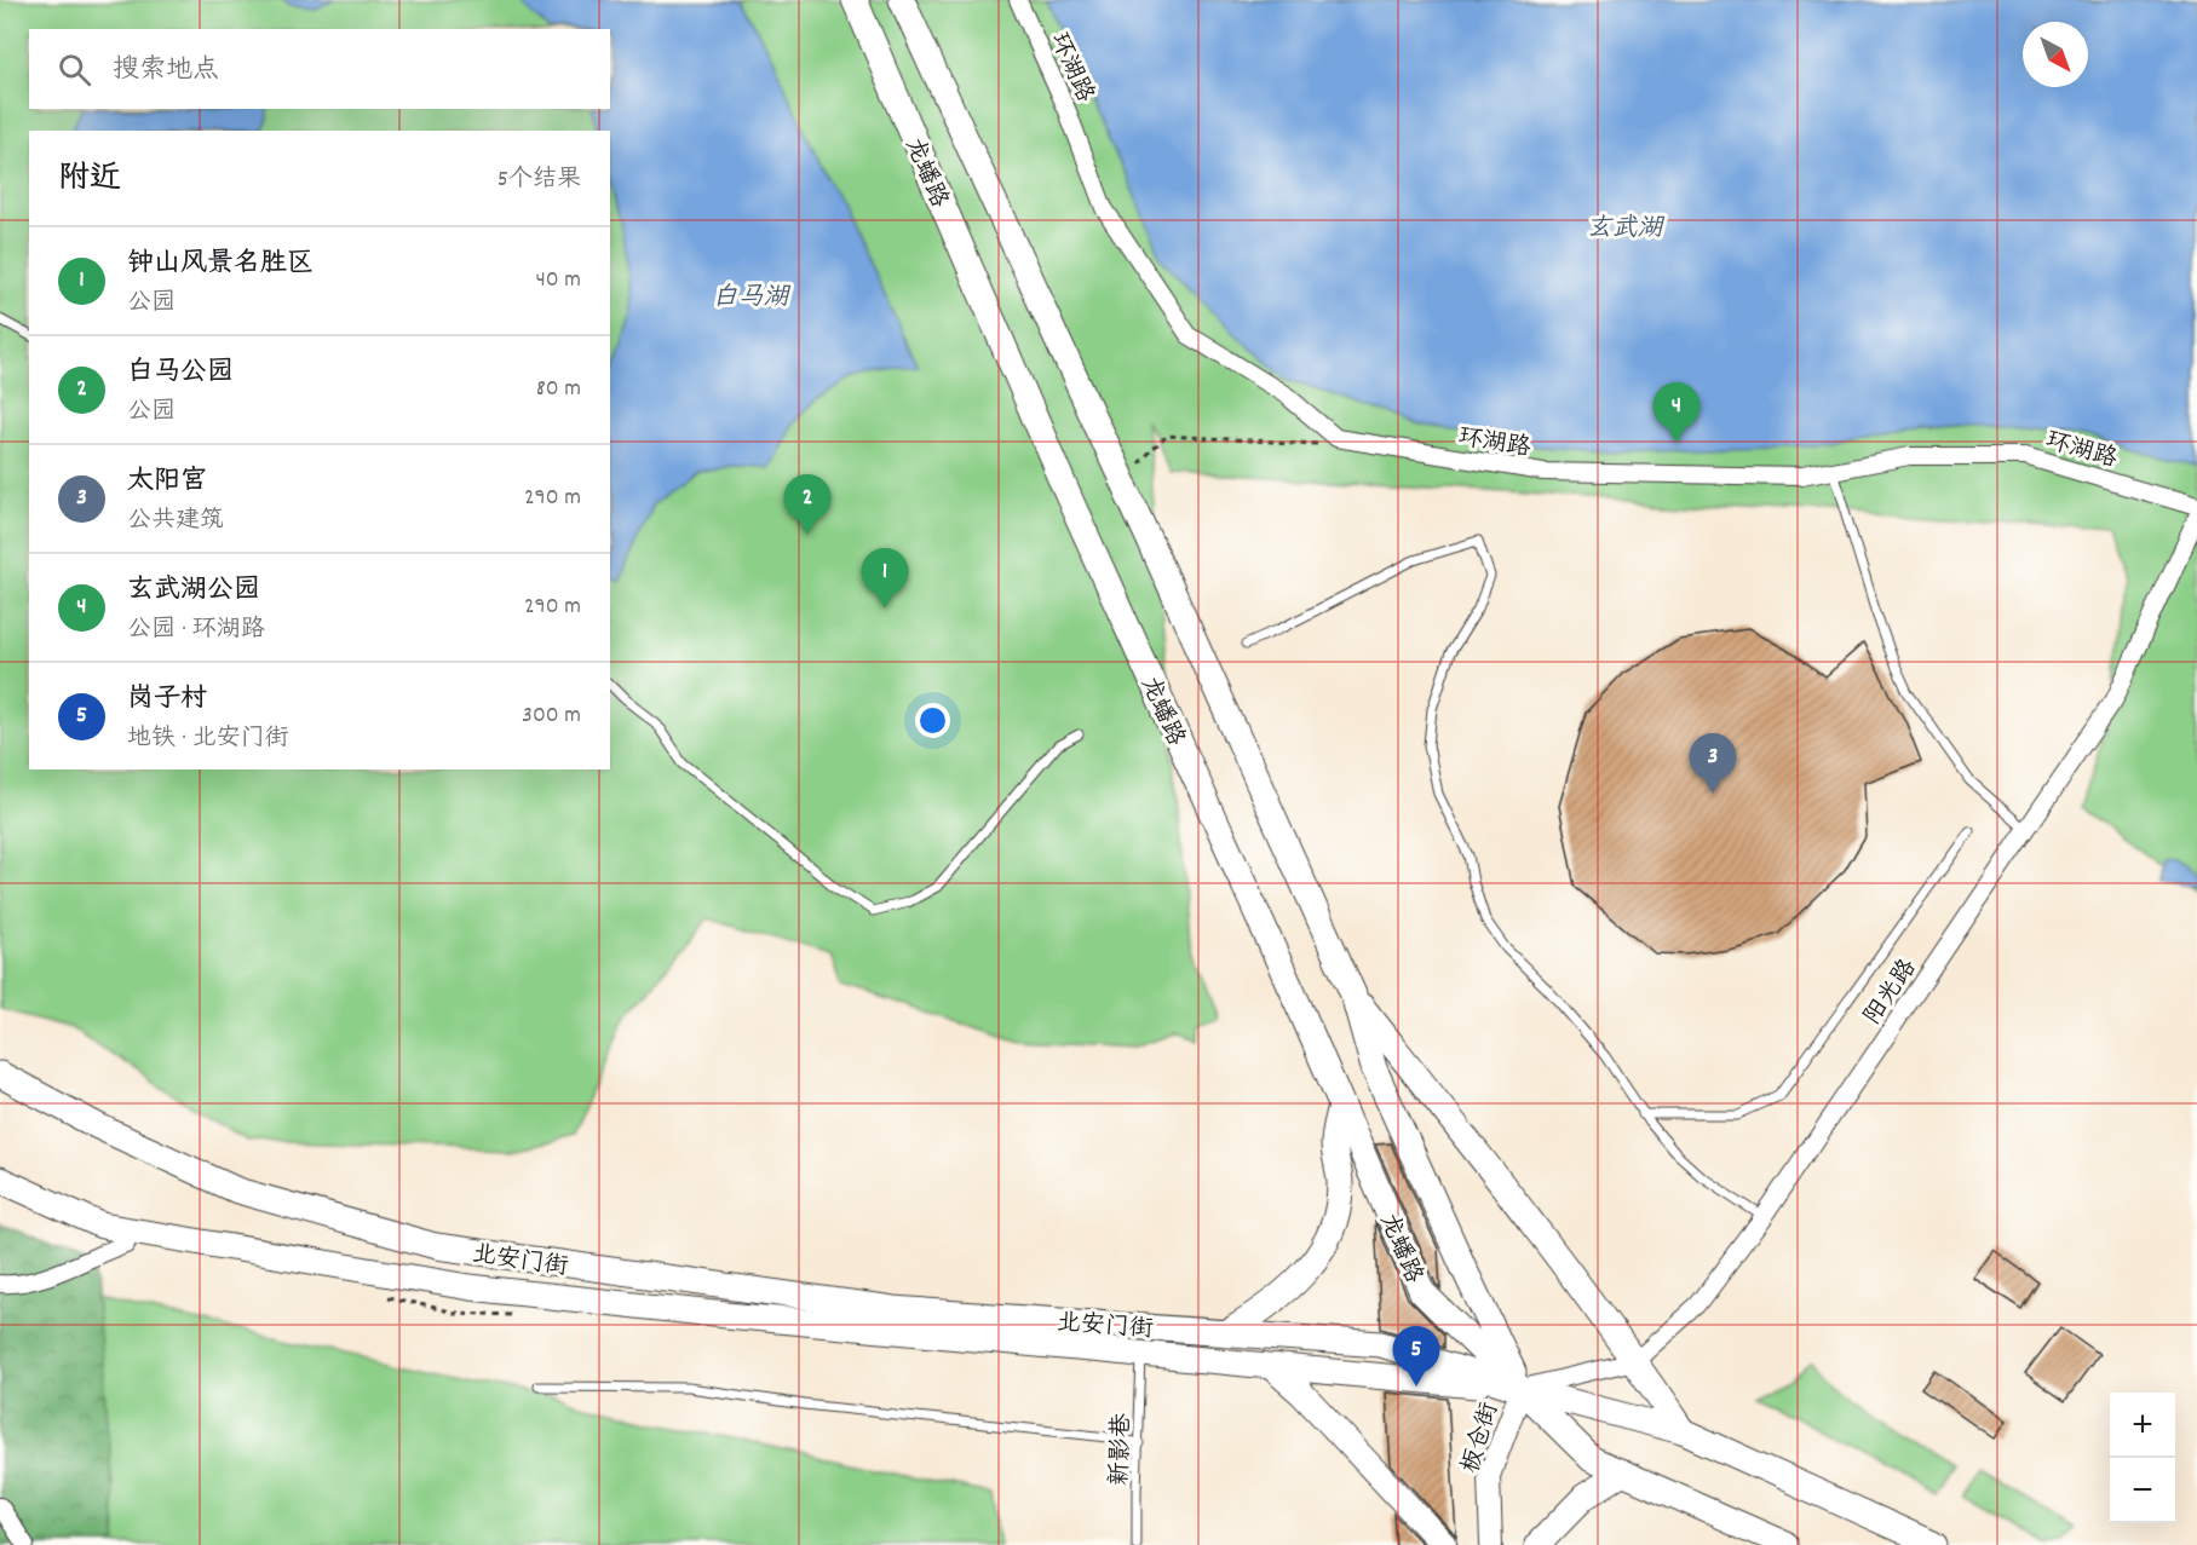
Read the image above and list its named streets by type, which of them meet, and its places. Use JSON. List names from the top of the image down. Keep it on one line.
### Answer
{"streets":{"main road":["龙蟠路","北安门街","板仓街"],"street":["环湖路","阳光路"],"lane":["新影巷"]},"crossings":[["龙蟠路","阳光路"],["龙蟠路","北安门街"],["龙蟠路","板仓街"],["阳光路","北安门街"],["阳光路","板仓街"],["北安门街","板仓街"]],"water":["玄武湖","白马湖"],"north":"bottom right","page":{"search":"搜索地点","heading":["附近","5个结果"],"list":[{"mark":"1","name":"钟山风景名胜区","note":"公园","value":"40 m"},{"mark":"2","name":"白马公园","note":"公园","value":"80 m"},{"mark":"3","name":"太阳宫","note":"公共建筑","value":"290 m"},{"mark":"4","name":"玄武湖公园","note":"公园 · 环湖路","value":"290 m"},{"mark":"5","name":"岗子村","note":"地铁 · 北安门街","value":"300 m"}],"pins":["4","2","1","3","5"],"map_buttons":["+","−"]}}
